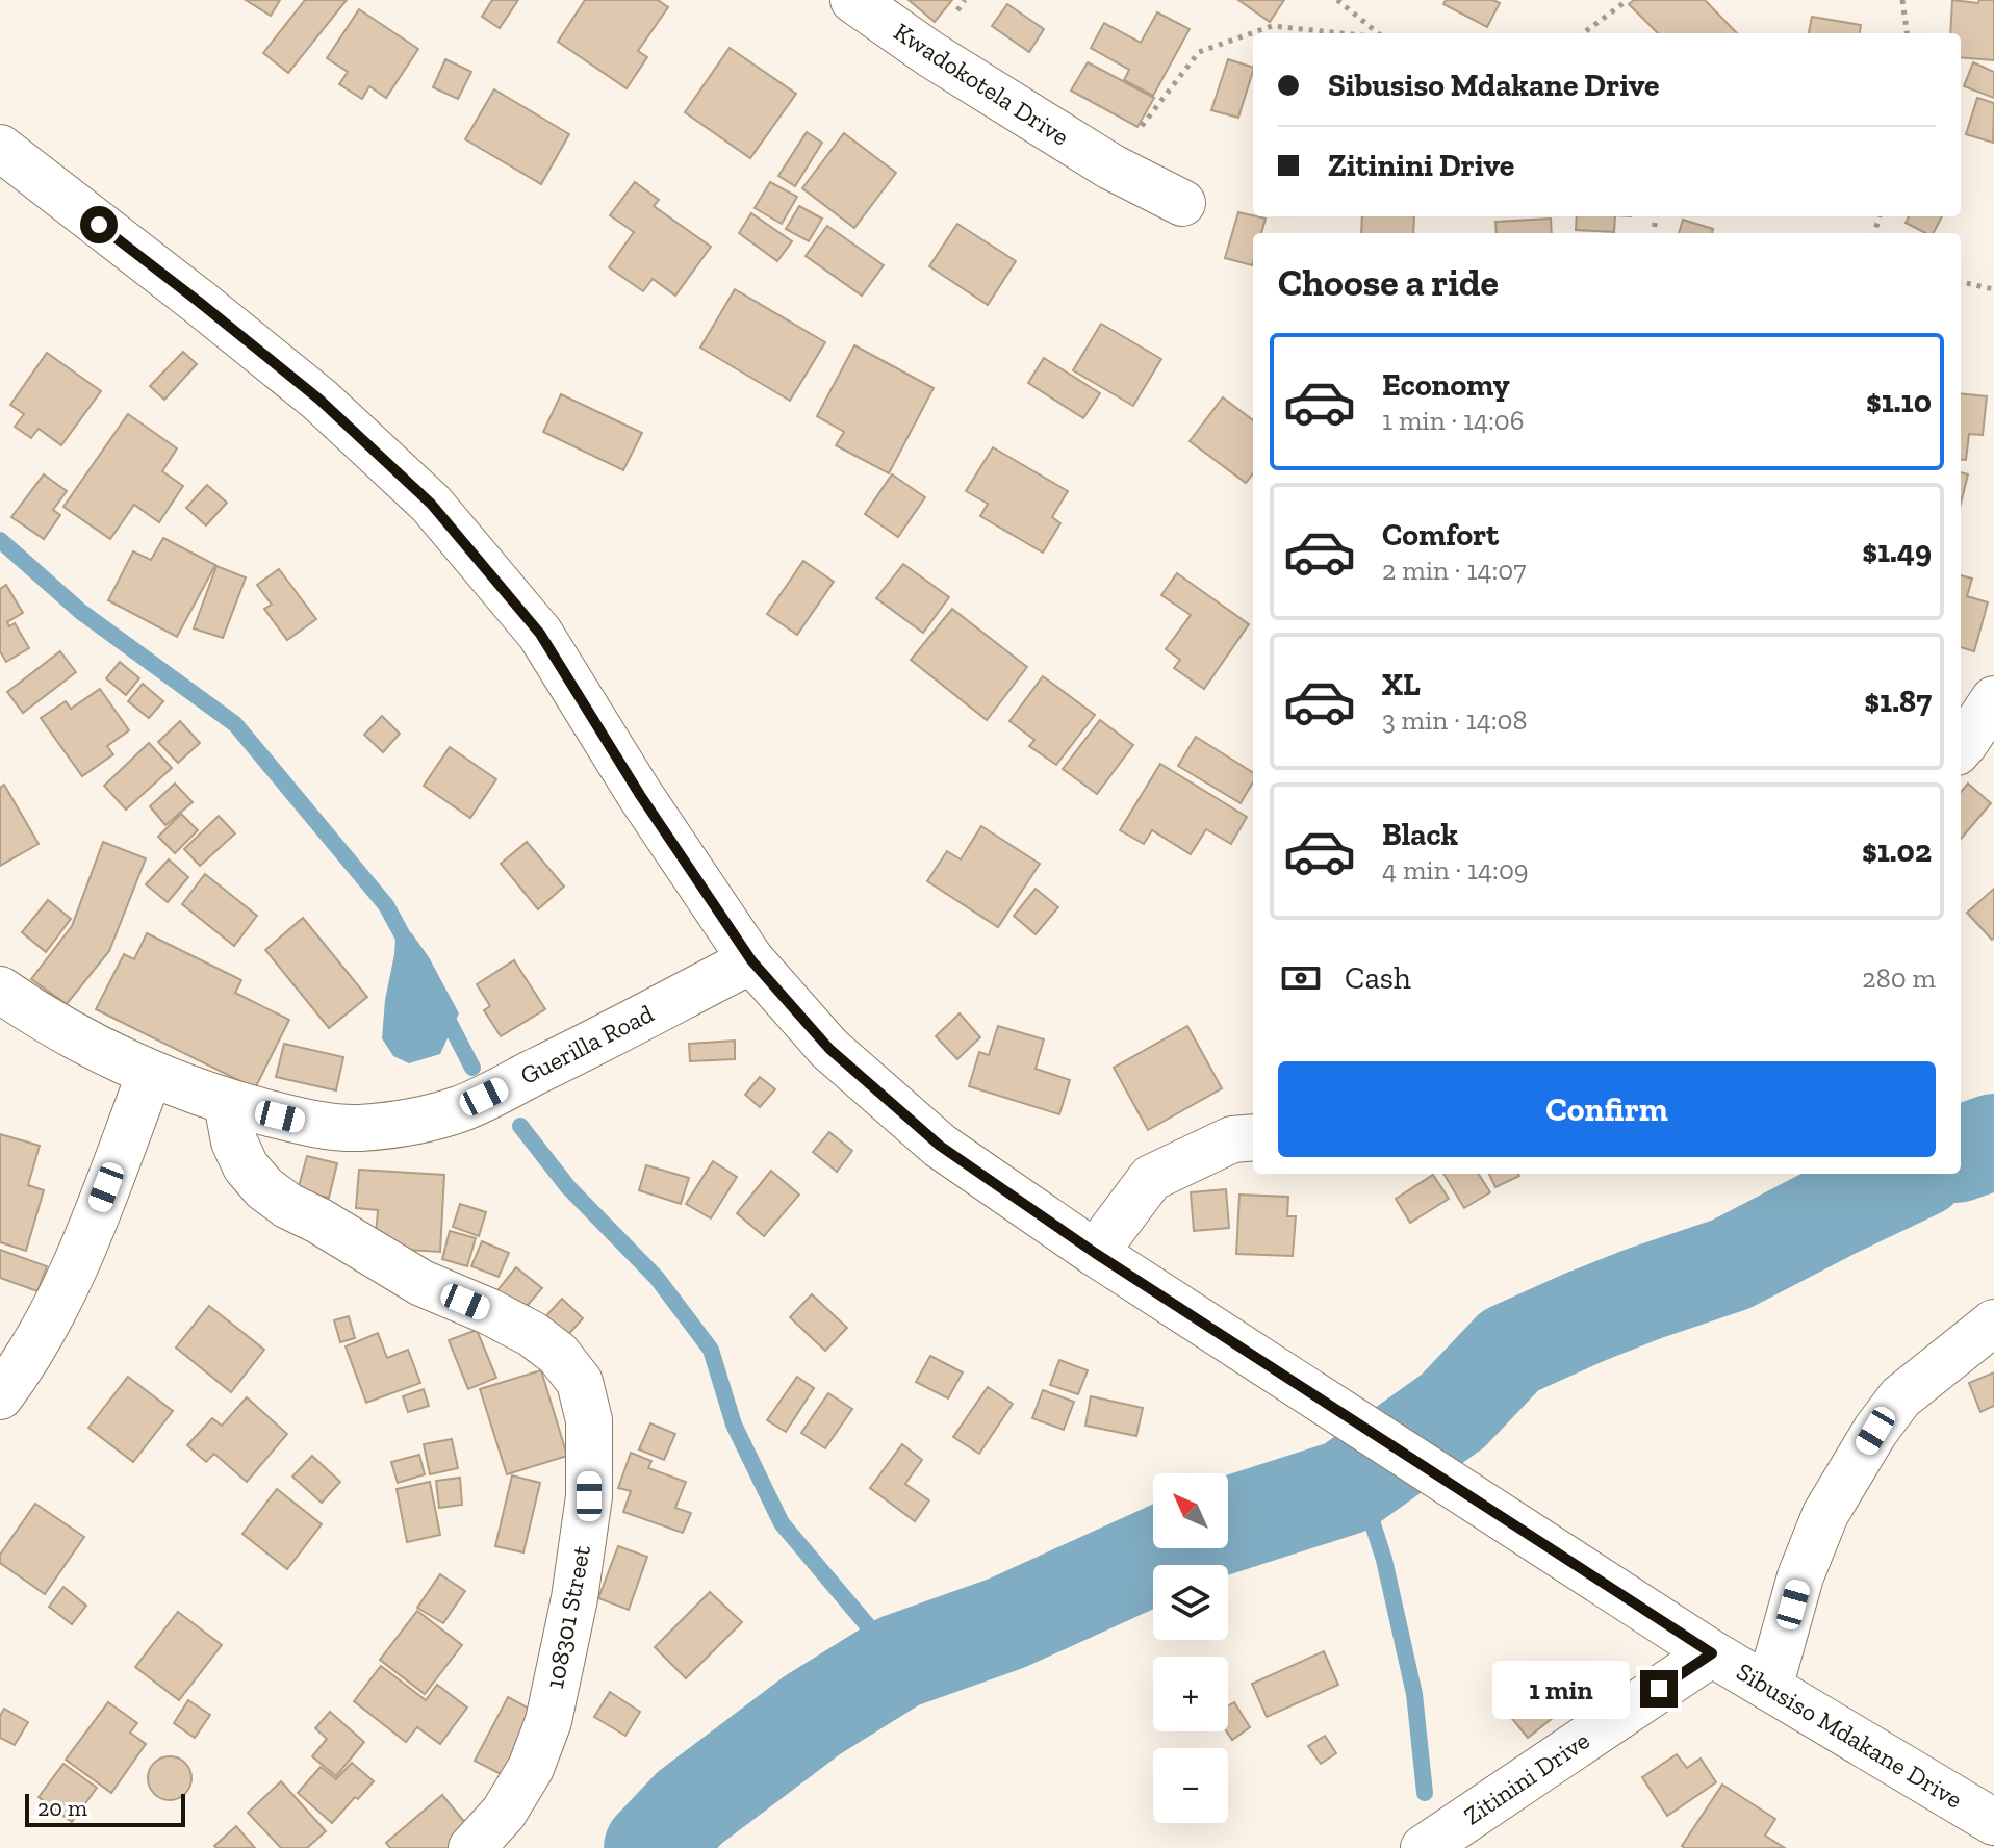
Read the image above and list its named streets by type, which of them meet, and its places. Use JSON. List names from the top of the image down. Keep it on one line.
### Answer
{"streets":{"street":["Kwadokotela Drive","Guerilla Road","108301 Street","Sibusiso Mdakane Drive","Zitinini Drive"]},"crossings":[["Guerilla Road","108301 Street"],["Guerilla Road","Sibusiso Mdakane Drive"],["Sibusiso Mdakane Drive","Zitinini Drive"]],"scale_bar":"20 m","north":"top left","page":{"banner":["Sibusiso Mdakane Drive","Zitinini Drive"],"heading":"Choose a ride","list":[{"name":"Economy","note":"1 min · 14:06","value":"$1.10"},{"name":"Comfort","note":"2 min · 14:07","value":"$1.49"},{"name":"XL","note":"3 min · 14:08","value":"$1.87"},{"name":"Black","note":"4 min · 14:09","value":"$1.02"}],"pay":["Cash","280 m"],"buttons":"Confirm","map_buttons":["+","−"],"bubble":"1 min","scale":"20 m"}}
